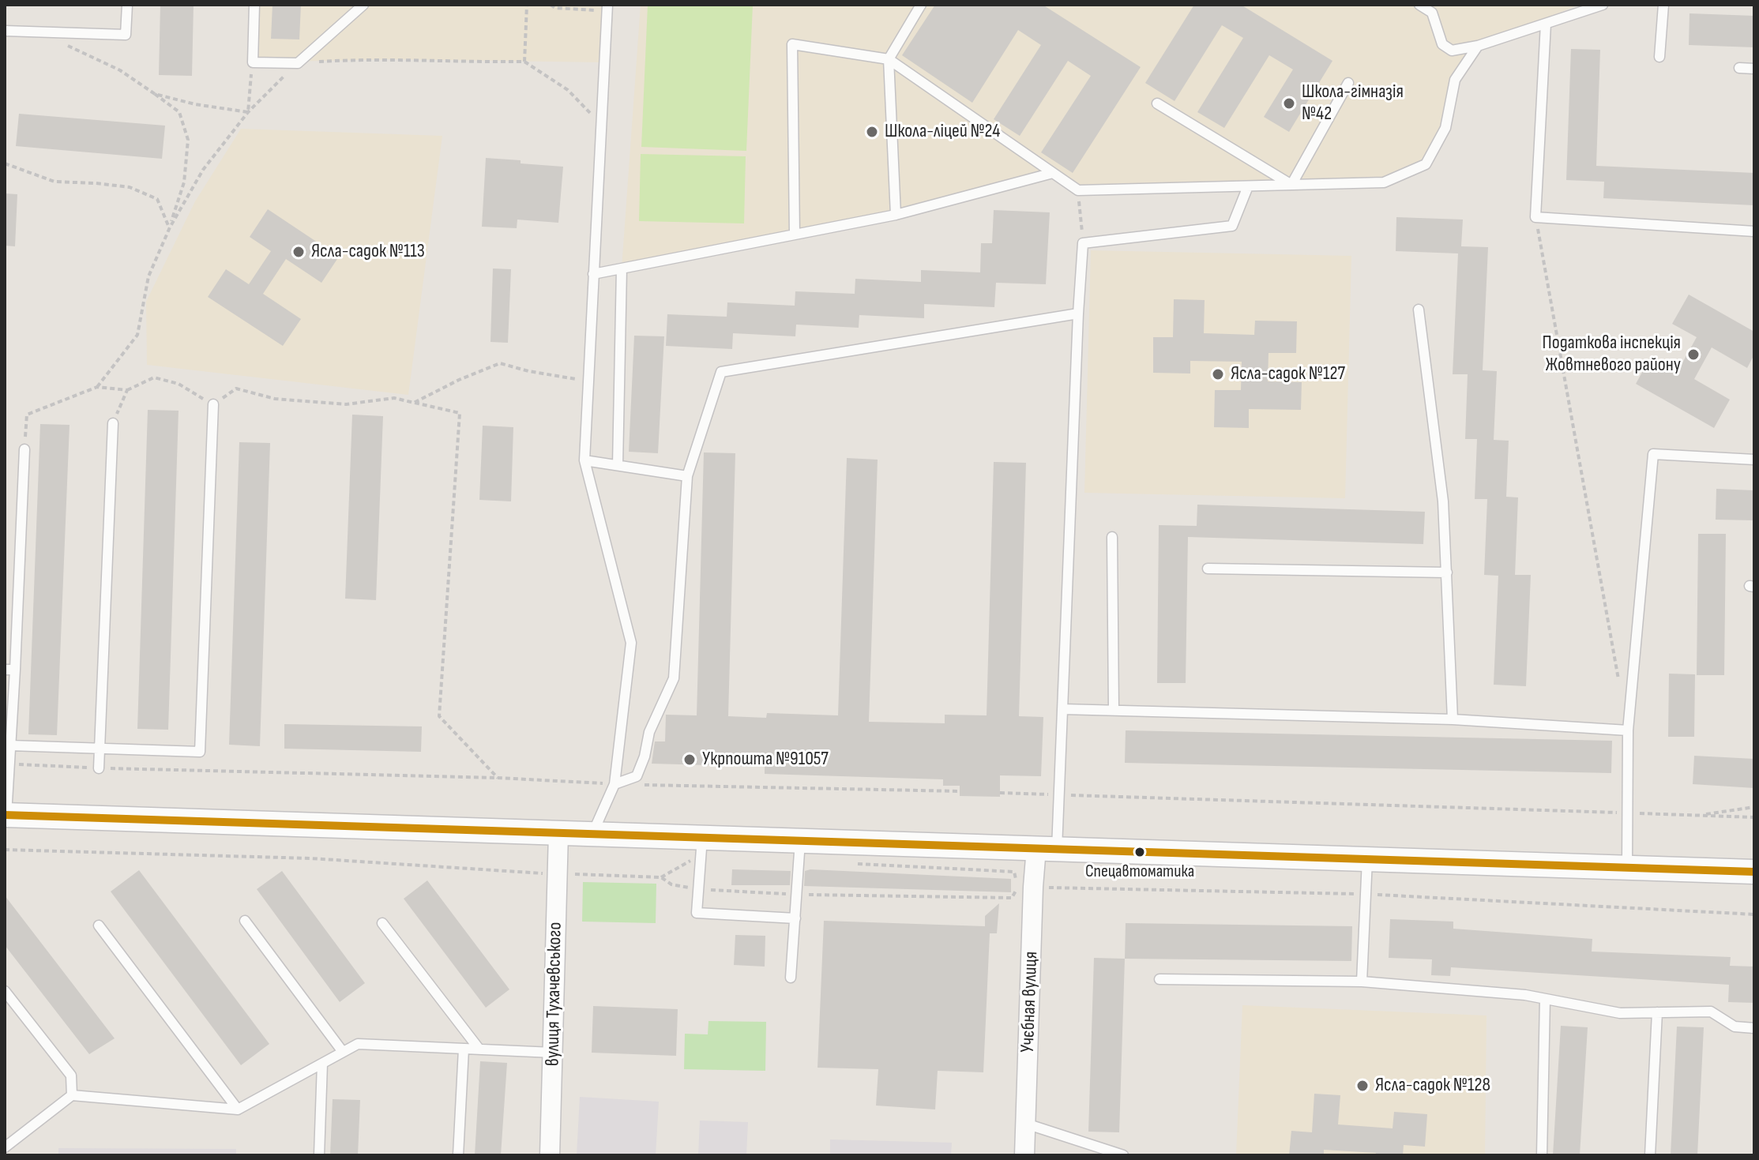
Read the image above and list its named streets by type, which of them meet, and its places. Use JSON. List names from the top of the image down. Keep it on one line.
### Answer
{"streets":{"street":["вулиця Тухачевського","Учєбная вулиця"]},"places":["Школа-гімназія №42","Школа-ліцей №24","Ясла-садок №113","Податкова інспекція Жовтневого району","Ясла-садок №127","Укрпошта №91057","Спецавтоматика","Ясла-садок №128"]}
